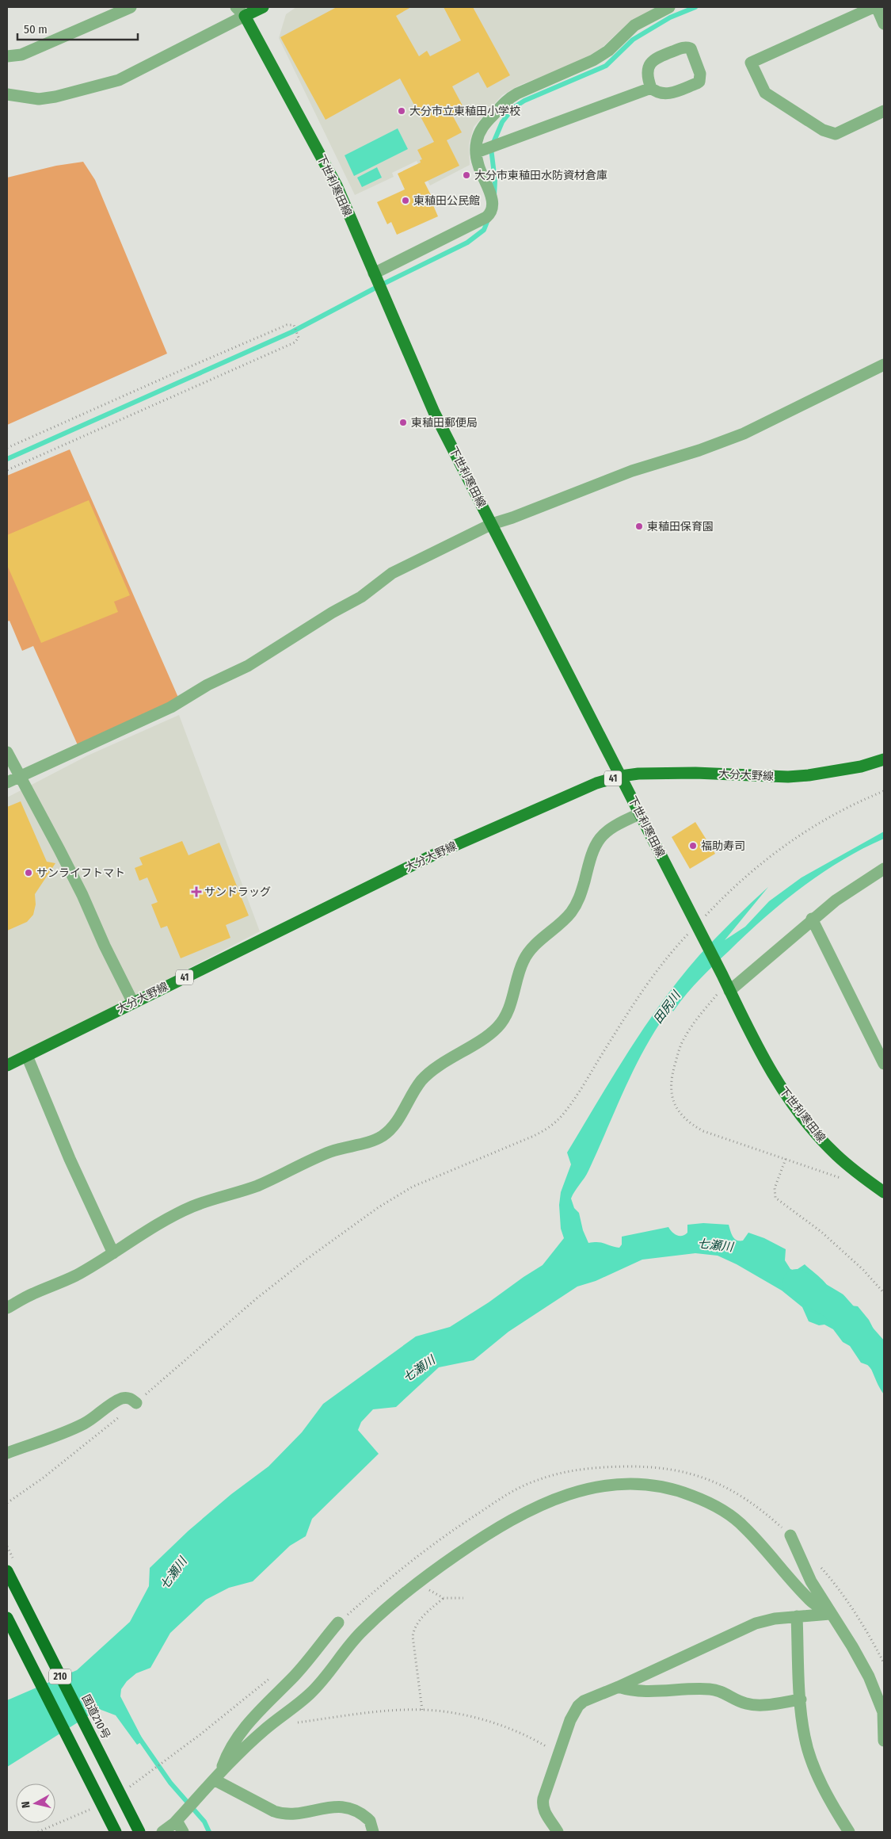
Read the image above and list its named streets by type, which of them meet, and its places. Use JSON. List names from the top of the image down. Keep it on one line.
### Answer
{"streets":{"highway":["210","国道210号"],"main road":["下世利寒田線","大分大野線","41"]},"crossings":[["下世利寒田線","大分大野線"]],"water":["田尻川","七瀬川"],"places":{"other":["大分市立東稙田小学校","大分市東稙田水防資材倉庫","東稙田公民館","東稙田郵便局","東稙田保育園","福助寿司","サンライフトマト"],"health":["サンドラッグ"]},"scale_bar":"50 m","north":"left"}
